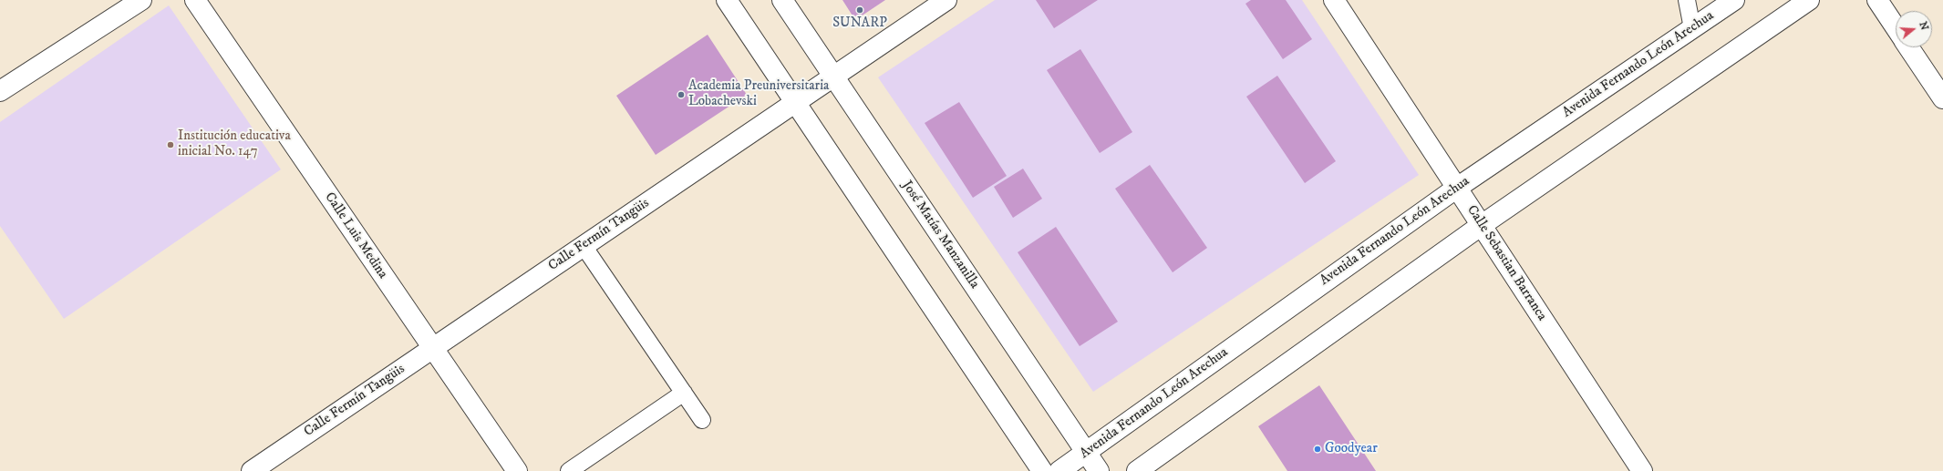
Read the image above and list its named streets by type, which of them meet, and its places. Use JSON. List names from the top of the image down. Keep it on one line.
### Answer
{"streets":{"main road":["Avenida Fernando León Arechua","Calle Fermín Tangüis","José Matías Manzanilla","Calle Luis Medina","Calle Sebastian Barranca"]},"crossings":[["Avenida Fernando León Arechua","José Matías Manzanilla"],["Avenida Fernando León Arechua","Calle Sebastian Barranca"],["Calle Fermín Tangüis","José Matías Manzanilla"],["Calle Fermín Tangüis","Calle Luis Medina"]],"places":["SUNARP","Academia Preuniversitaria Lobachevski","Institución educativa inicial No. 147","Goodyear"],"north":"right"}
